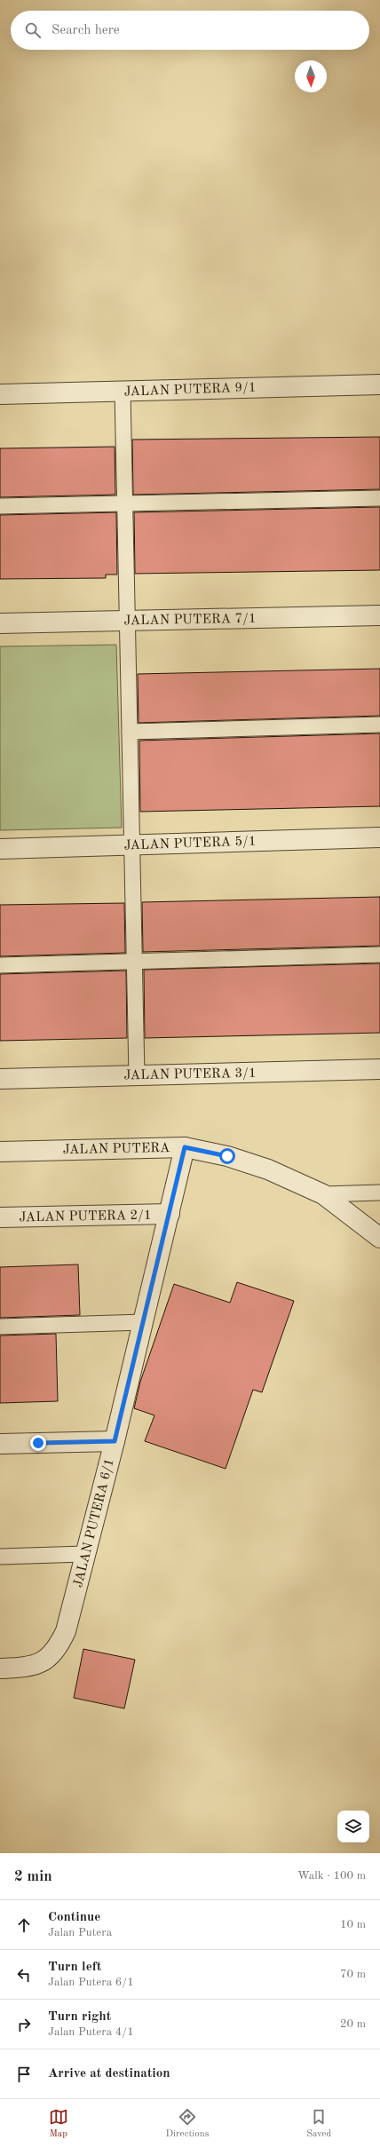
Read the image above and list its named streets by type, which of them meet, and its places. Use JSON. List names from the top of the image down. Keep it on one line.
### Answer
{"streets":{"street":["JALAN PUTERA 9/1","JALAN PUTERA 7/1","JALAN PUTERA 5/1","JALAN PUTERA 3/1","JALAN PUTERA","JALAN PUTERA 2/1","JALAN PUTERA 6/1"]},"crossings":[["JALAN PUTERA","JALAN PUTERA 6/1"],["JALAN PUTERA 2/1","JALAN PUTERA 6/1"]],"north":"bottom","page":{"search":"Search here","heading":["2 min","Walk · 100 m"],"list":[["Continue","Jalan Putera","10 m"],["Turn left","Jalan Putera 6/1","70 m"],["Turn right","Jalan Putera 4/1","20 m"],"Arrive at destination"],"nav":["Map","Directions","Saved"]}}
